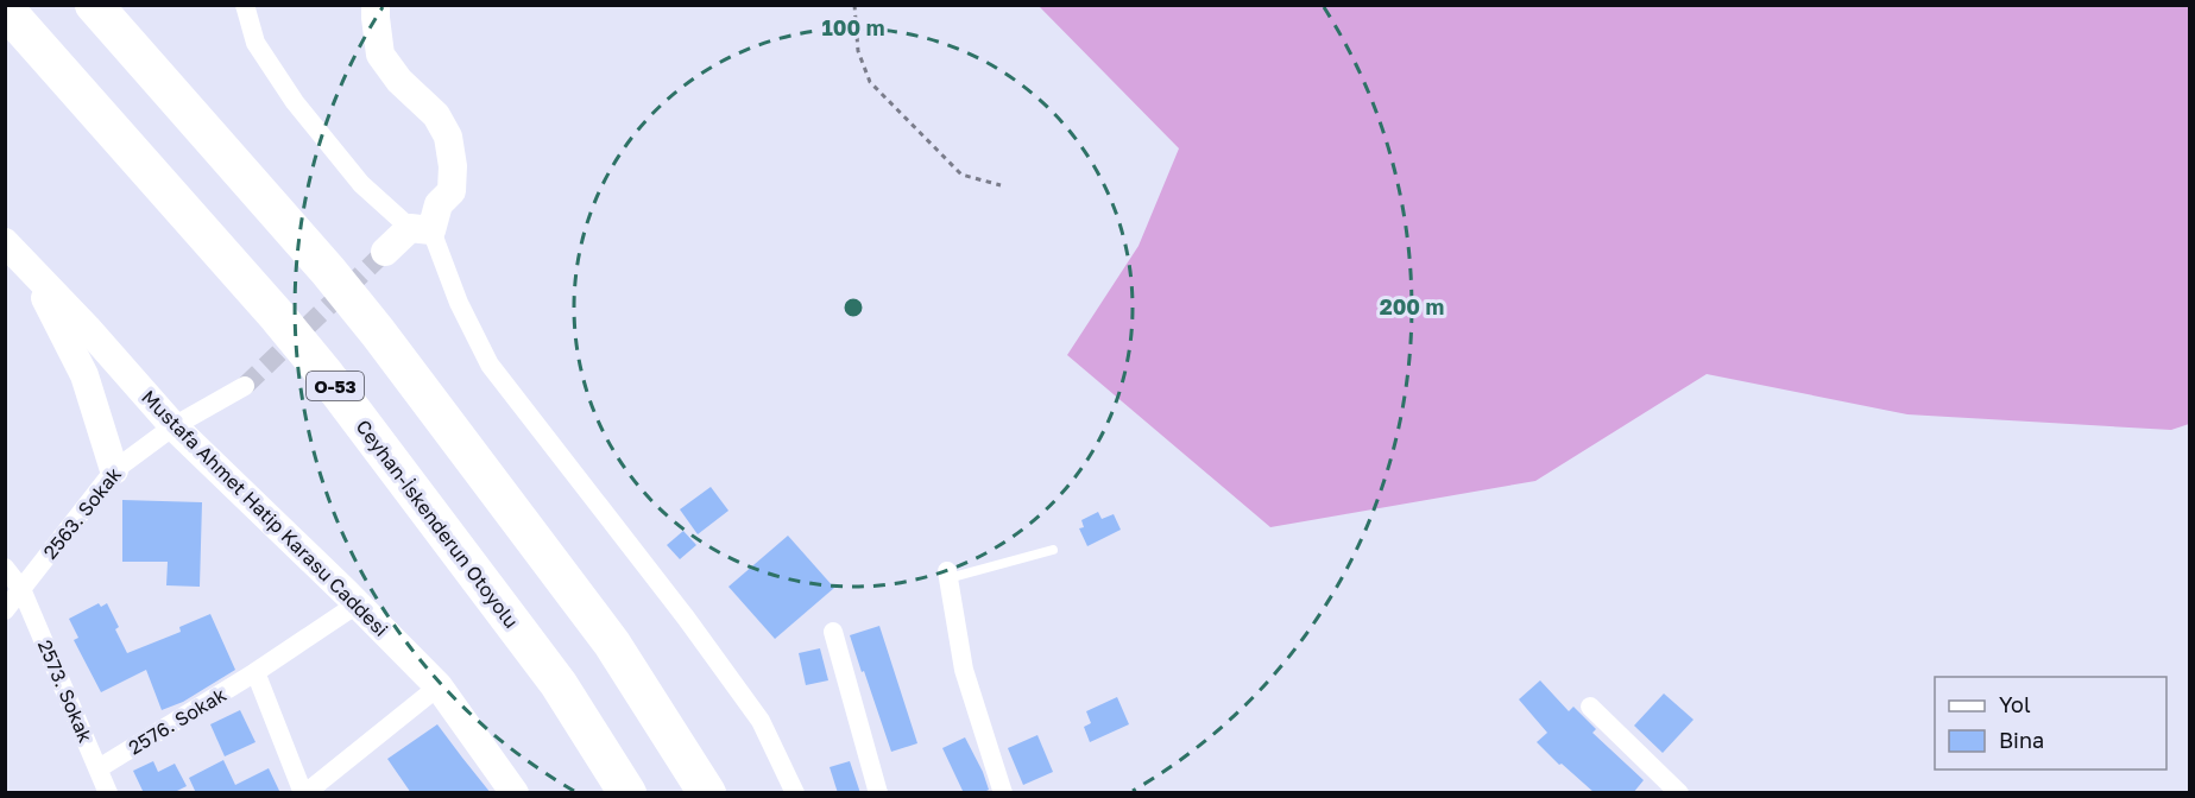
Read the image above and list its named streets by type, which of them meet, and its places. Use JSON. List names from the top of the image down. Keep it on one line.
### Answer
{"streets":{"highway":["O-53","Ceyhan-İskenderun Otoyolu"],"street":["2563. Sokak","Mustafa Ahmet Hatip Karasu Caddesi","2573. Sokak","2576. Sokak"]},"crossings":[["2563. Sokak","Mustafa Ahmet Hatip Karasu Caddesi"],["2563. Sokak","2573. Sokak"],["Mustafa Ahmet Hatip Karasu Caddesi","2576. Sokak"],["2573. Sokak","2576. Sokak"]],"legend":["Yol","Bina"],"rings":["100 m","200 m"]}
